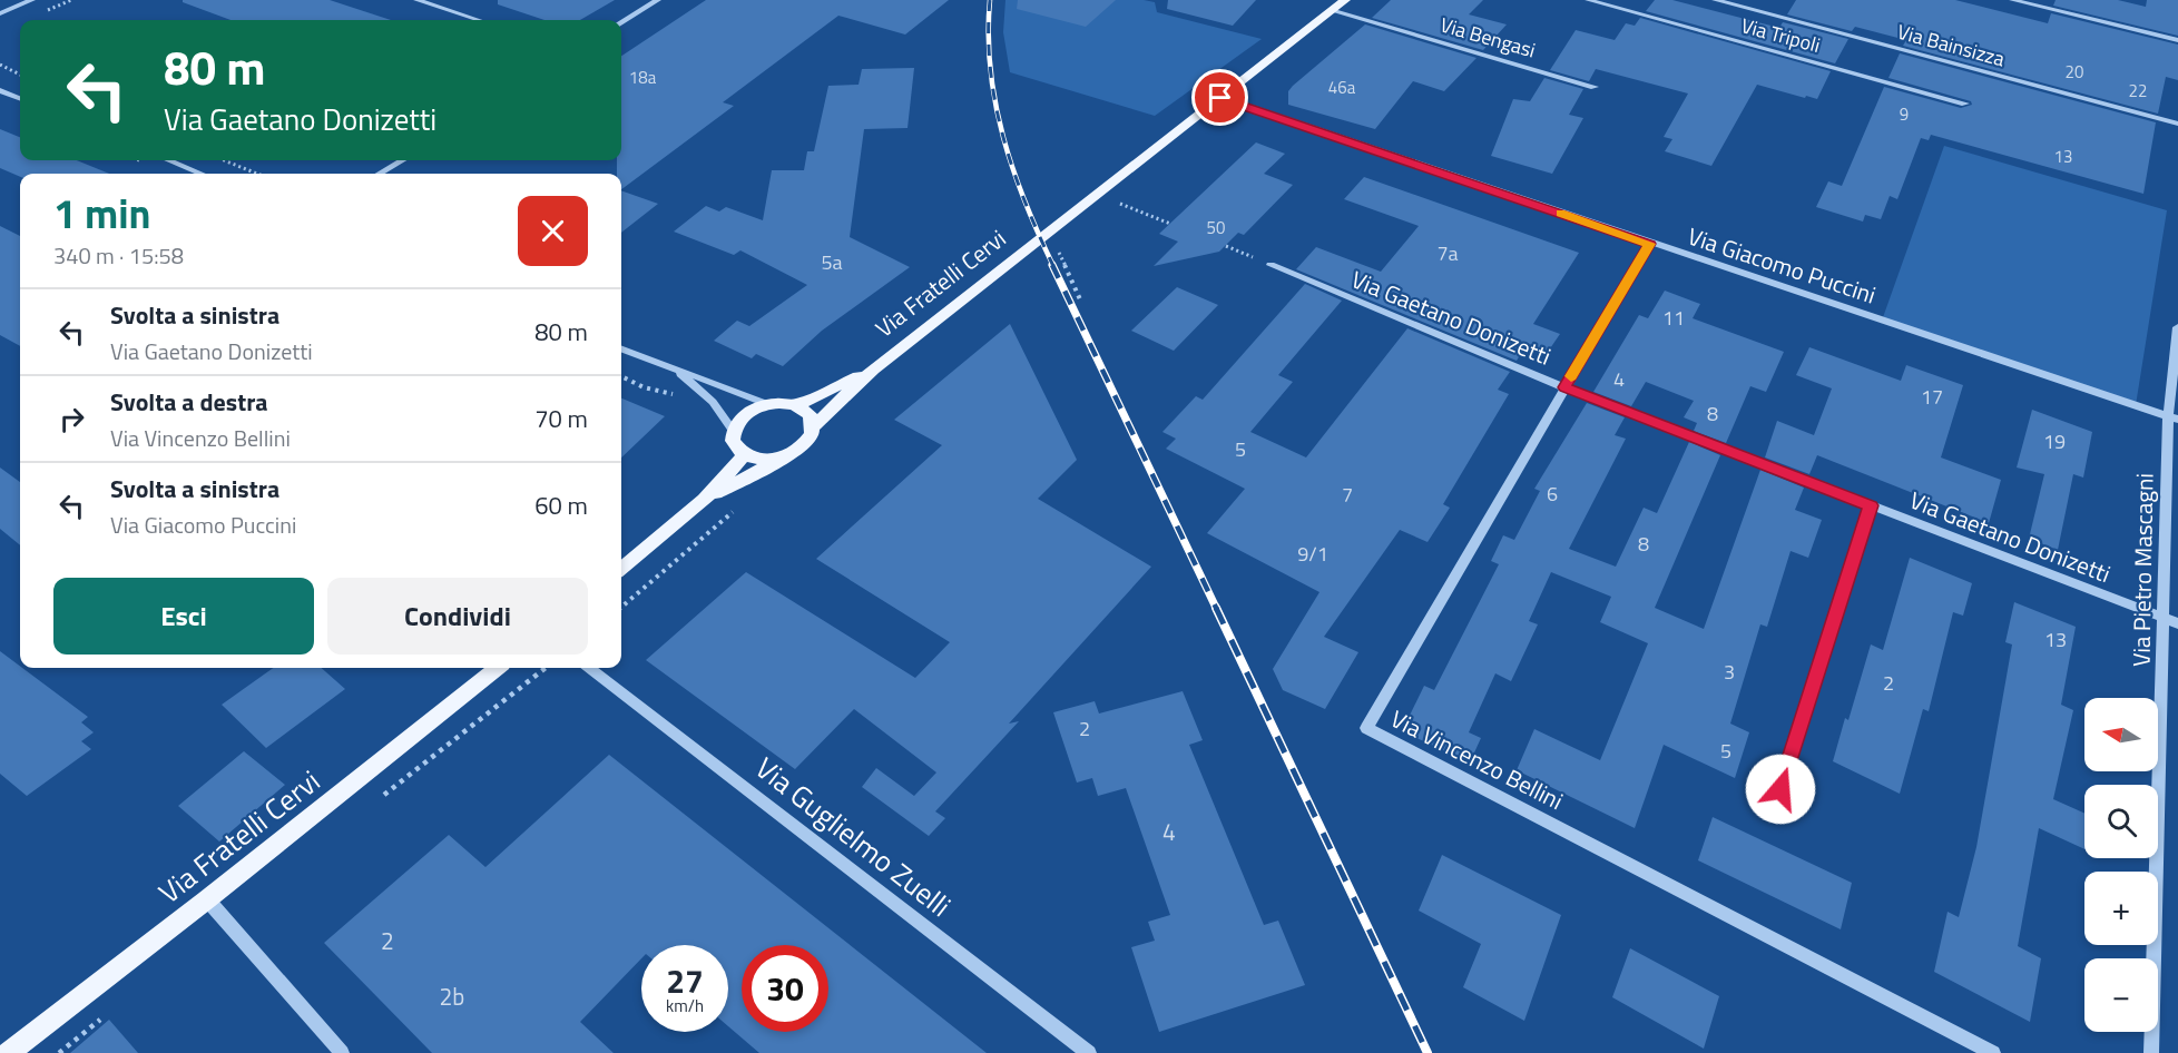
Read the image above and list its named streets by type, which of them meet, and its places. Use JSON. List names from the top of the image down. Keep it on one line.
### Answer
{"streets":{"main road":["Via Fratelli Cervi"],"street":["Via Tripoli","Via Bengasi","Via Bainsizza","Via Giacomo Puccini","Via Gaetano Donizetti","Via Pietro Mascagni","Via Vincenzo Bellini","Via Guglielmo Zuelli"]},"crossings":[["Via Bengasi","Via Fratelli Cervi"],["Via Giacomo Puccini","Via Fratelli Cervi"],["Via Giacomo Puccini","Via Pietro Mascagni"],["Via Giacomo Puccini","Via Vincenzo Bellini"],["Via Gaetano Donizetti","Via Pietro Mascagni"],["Via Gaetano Donizetti","Via Vincenzo Bellini"]],"house_numbers":["20","18a","46a","22","9","13","50","7a","5a","11","4","17","8","19","5","6","7","8","9/1","13","3","2","2","5","4","2","2b"],"north":"left","page":{"turn":["80 m","Via Gaetano Donizetti"],"heading":["1 min","340 m · 15:58"],"list":[{"name":"Svolta a sinistra","note":"Via Gaetano Donizetti","value":"80 m"},{"name":"Svolta a destra","note":"Via Vincenzo Bellini","value":"70 m"},{"name":"Svolta a sinistra","note":"Via Giacomo Puccini","value":"60 m"}],"buttons":["Esci","Condividi"],"map_buttons":["+","−"],"speed":"27 km/h","limit":"30"}}
